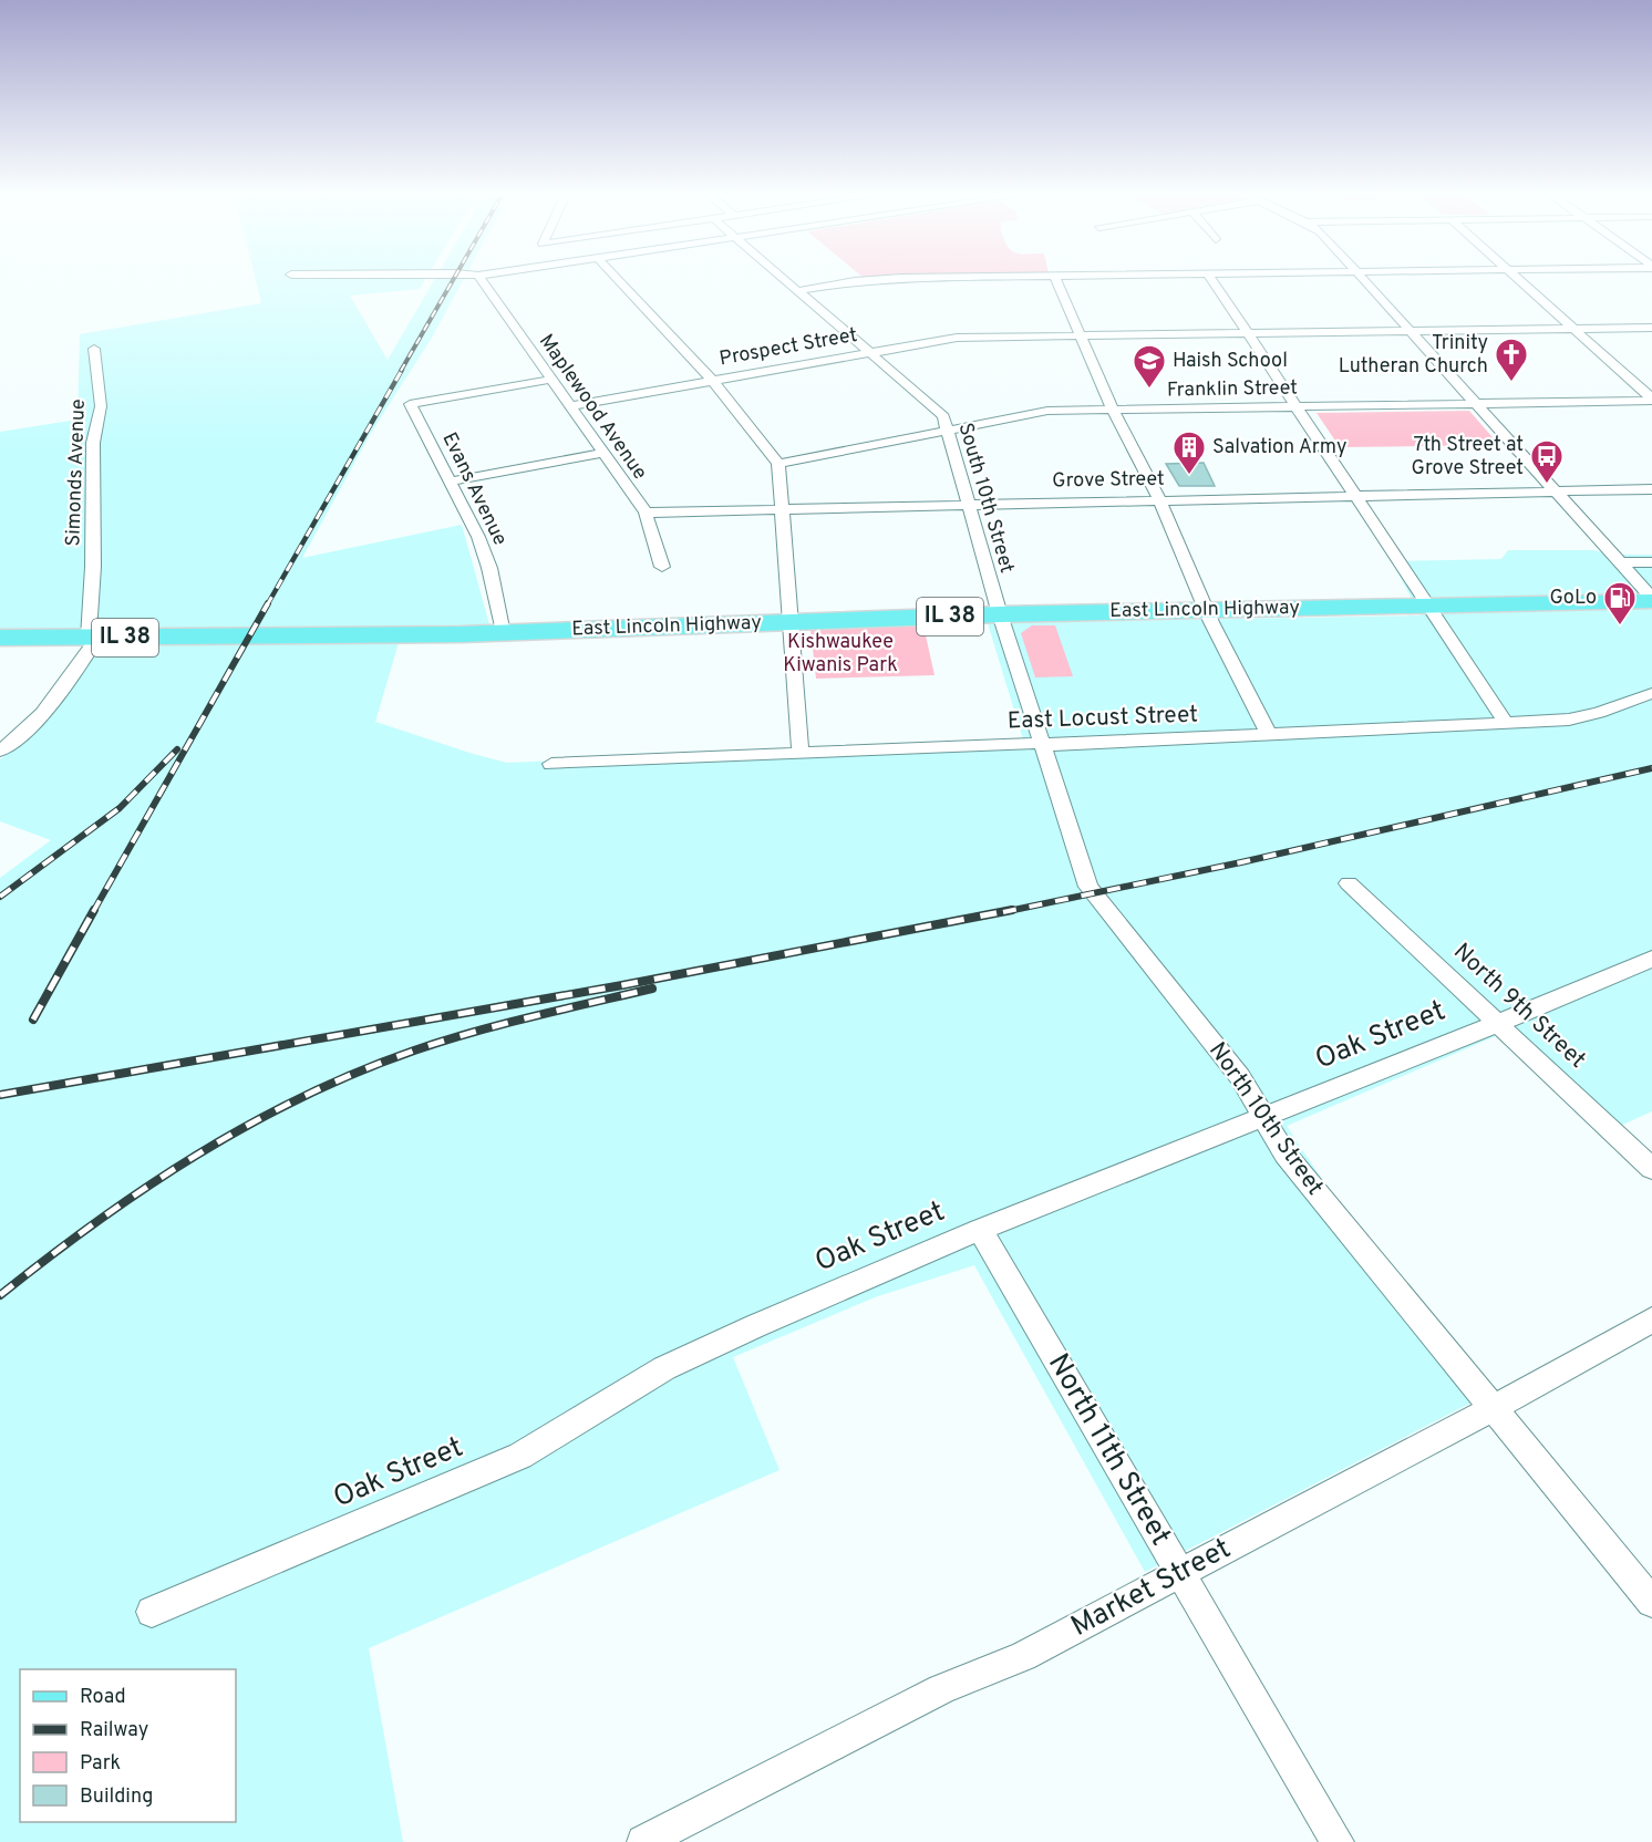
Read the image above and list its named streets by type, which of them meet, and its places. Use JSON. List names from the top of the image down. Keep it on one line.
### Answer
{"streets":{"main road":["East Lincoln Highway","IL 38"],"street":["Prospect Street","Franklin Street","Maplewood Avenue","Simonds Avenue","Grove Street","Evans Avenue","South 10th Street","East Locust Street","North 9th Street","Oak Street","North 10th Street","North 11th Street","Market Street"]},"crossings":[["Prospect Street","Maplewood Avenue"],["Prospect Street","South 10th Street"],["Franklin Street","South 10th Street"],["Maplewood Avenue","Grove Street"],["Maplewood Avenue","Evans Avenue"],["Simonds Avenue","East Lincoln Highway"],["Grove Street","South 10th Street"],["Evans Avenue","East Lincoln Highway"],["South 10th Street","East Lincoln Highway"],["South 10th Street","North 10th Street"],["East Lincoln Highway","North 10th Street"],["East Locust Street","North 10th Street"],["North 9th Street","Oak Street"],["Oak Street","North 10th Street"],["Oak Street","North 11th Street"],["North 10th Street","Market Street"],["North 11th Street","Market Street"]],"parks":["Kishwaukee Kiwanis Park"],"places":{"church":["Trinity Lutheran Church"],"school or university":["Haish School"],"building":["Salvation Army"],"bus stop":["7th Street at Grove Street"],"fuel station":["GoLo"]},"legend":["Road","Railway","Park","Building"]}
